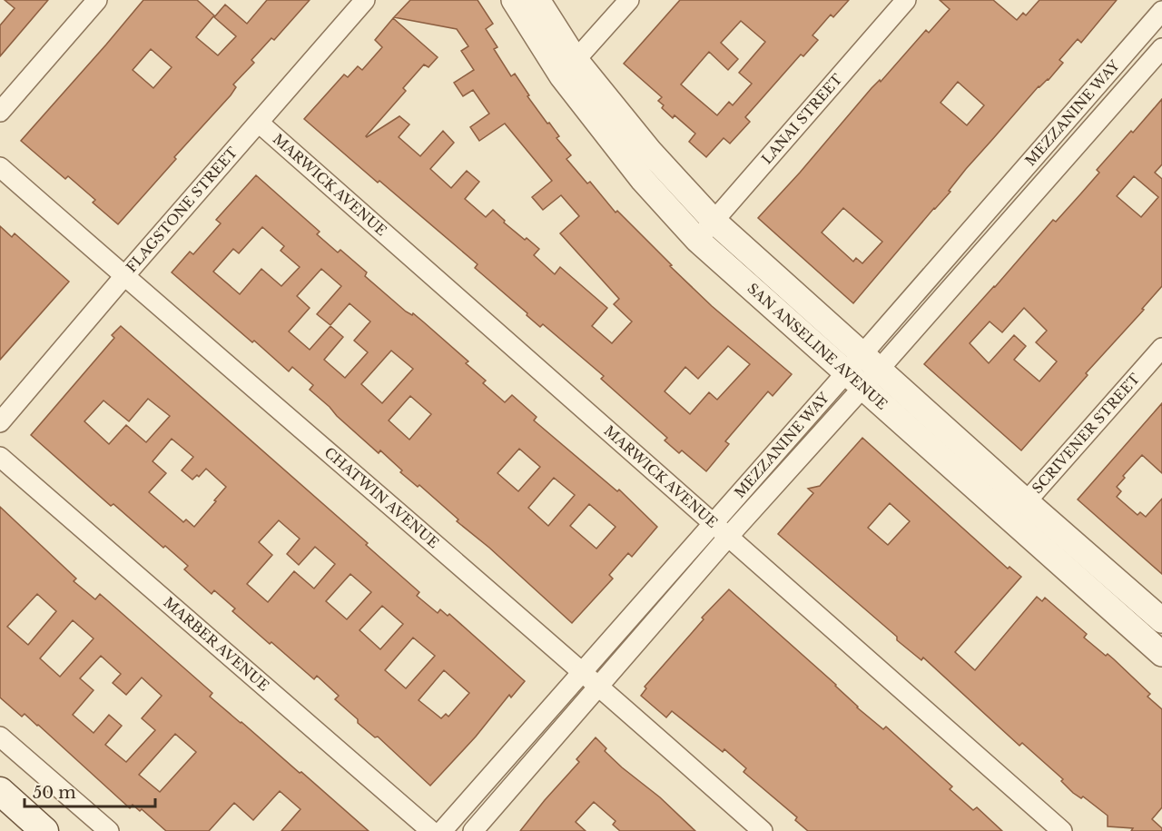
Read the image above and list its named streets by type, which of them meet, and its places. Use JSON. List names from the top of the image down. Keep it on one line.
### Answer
{"streets":{"street":["MEZZANINE WAY","LANAI STREET","MARWICK AVENUE","FLAGSTONE STREET","SAN ANSELINE AVENUE","SCRIVENER STREET","CHATWIN AVENUE","MARBER AVENUE"]},"crossings":[["MEZZANINE WAY","MARWICK AVENUE"],["MEZZANINE WAY","SAN ANSELINE AVENUE"],["MEZZANINE WAY","CHATWIN AVENUE"],["LANAI STREET","SAN ANSELINE AVENUE"],["MARWICK AVENUE","FLAGSTONE STREET"],["FLAGSTONE STREET","CHATWIN AVENUE"],["SAN ANSELINE AVENUE","SCRIVENER STREET"]],"scale_bar":"50 m"}
